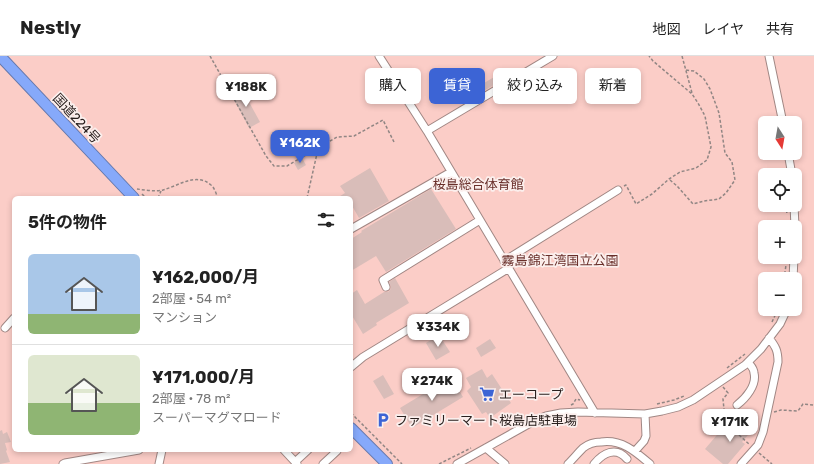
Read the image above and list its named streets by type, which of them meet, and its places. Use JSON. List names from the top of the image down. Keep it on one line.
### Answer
{"streets":{"highway":["国道224号"]},"parks":["桜島総合体育館","霧島錦江湾国立公園"],"places":{"supermarket":["エーコープ"],"parking":["ファミリーマート桜島店駐車場"]},"north":"bottom","page":{"header":"Nestly","nav":["地図","レイヤ","共有"],"chip":["購入","賃貸","絞り込み","新着"],"price":["¥188K","¥162K","¥334K","¥274K","¥171K"],"map_buttons":["+","−"],"heading":"5件の物件","list":[{"name":"¥162,000/月","note":"2部屋 · 54 m² · マンション"},{"name":"¥171,000/月","note":"2部屋 · 78 m² · スーパーマグマロード"}]}}
